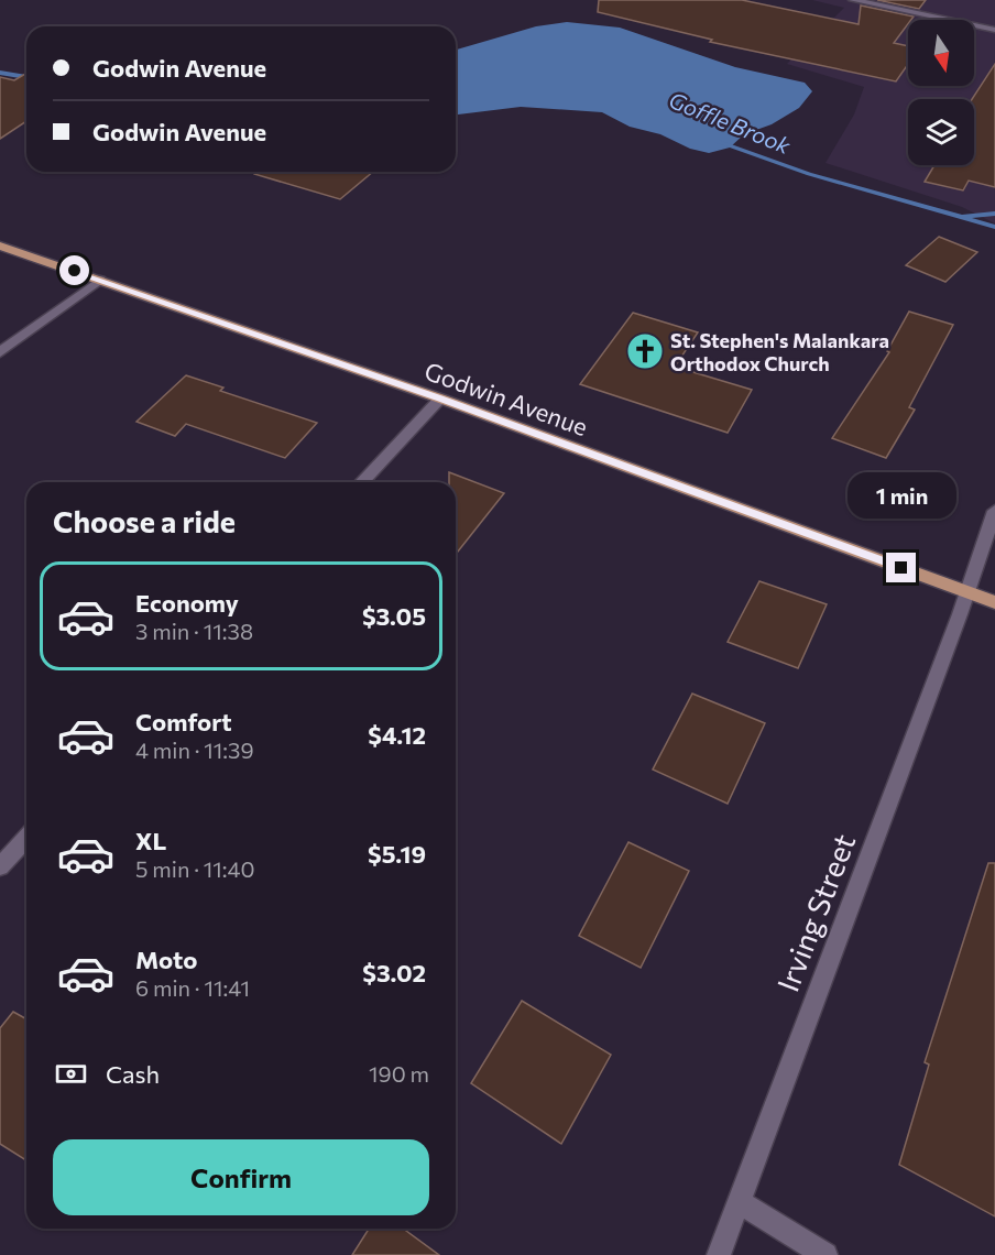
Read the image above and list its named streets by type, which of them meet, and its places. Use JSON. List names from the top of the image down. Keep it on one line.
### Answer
{"streets":{"main road":["Godwin Avenue"],"street":["Irving Street"]},"crossings":[["Godwin Avenue","Irving Street"]],"water":["Goffle Brook"],"places":{"church":["St. Stephen's Malankara Orthodox Church"]},"north":"bottom","page":{"banner":["Godwin Avenue","Godwin Avenue"],"bubble":"1 min","heading":"Choose a ride","list":[{"name":"Economy","note":"3 min · 11:38","value":"$3.05"},{"name":"Comfort","note":"4 min · 11:39","value":"$4.12"},{"name":"XL","note":"5 min · 11:40","value":"$5.19"},{"name":"Moto","note":"6 min · 11:41","value":"$3.02"}],"pay":["Cash","190 m"],"buttons":"Confirm"}}
